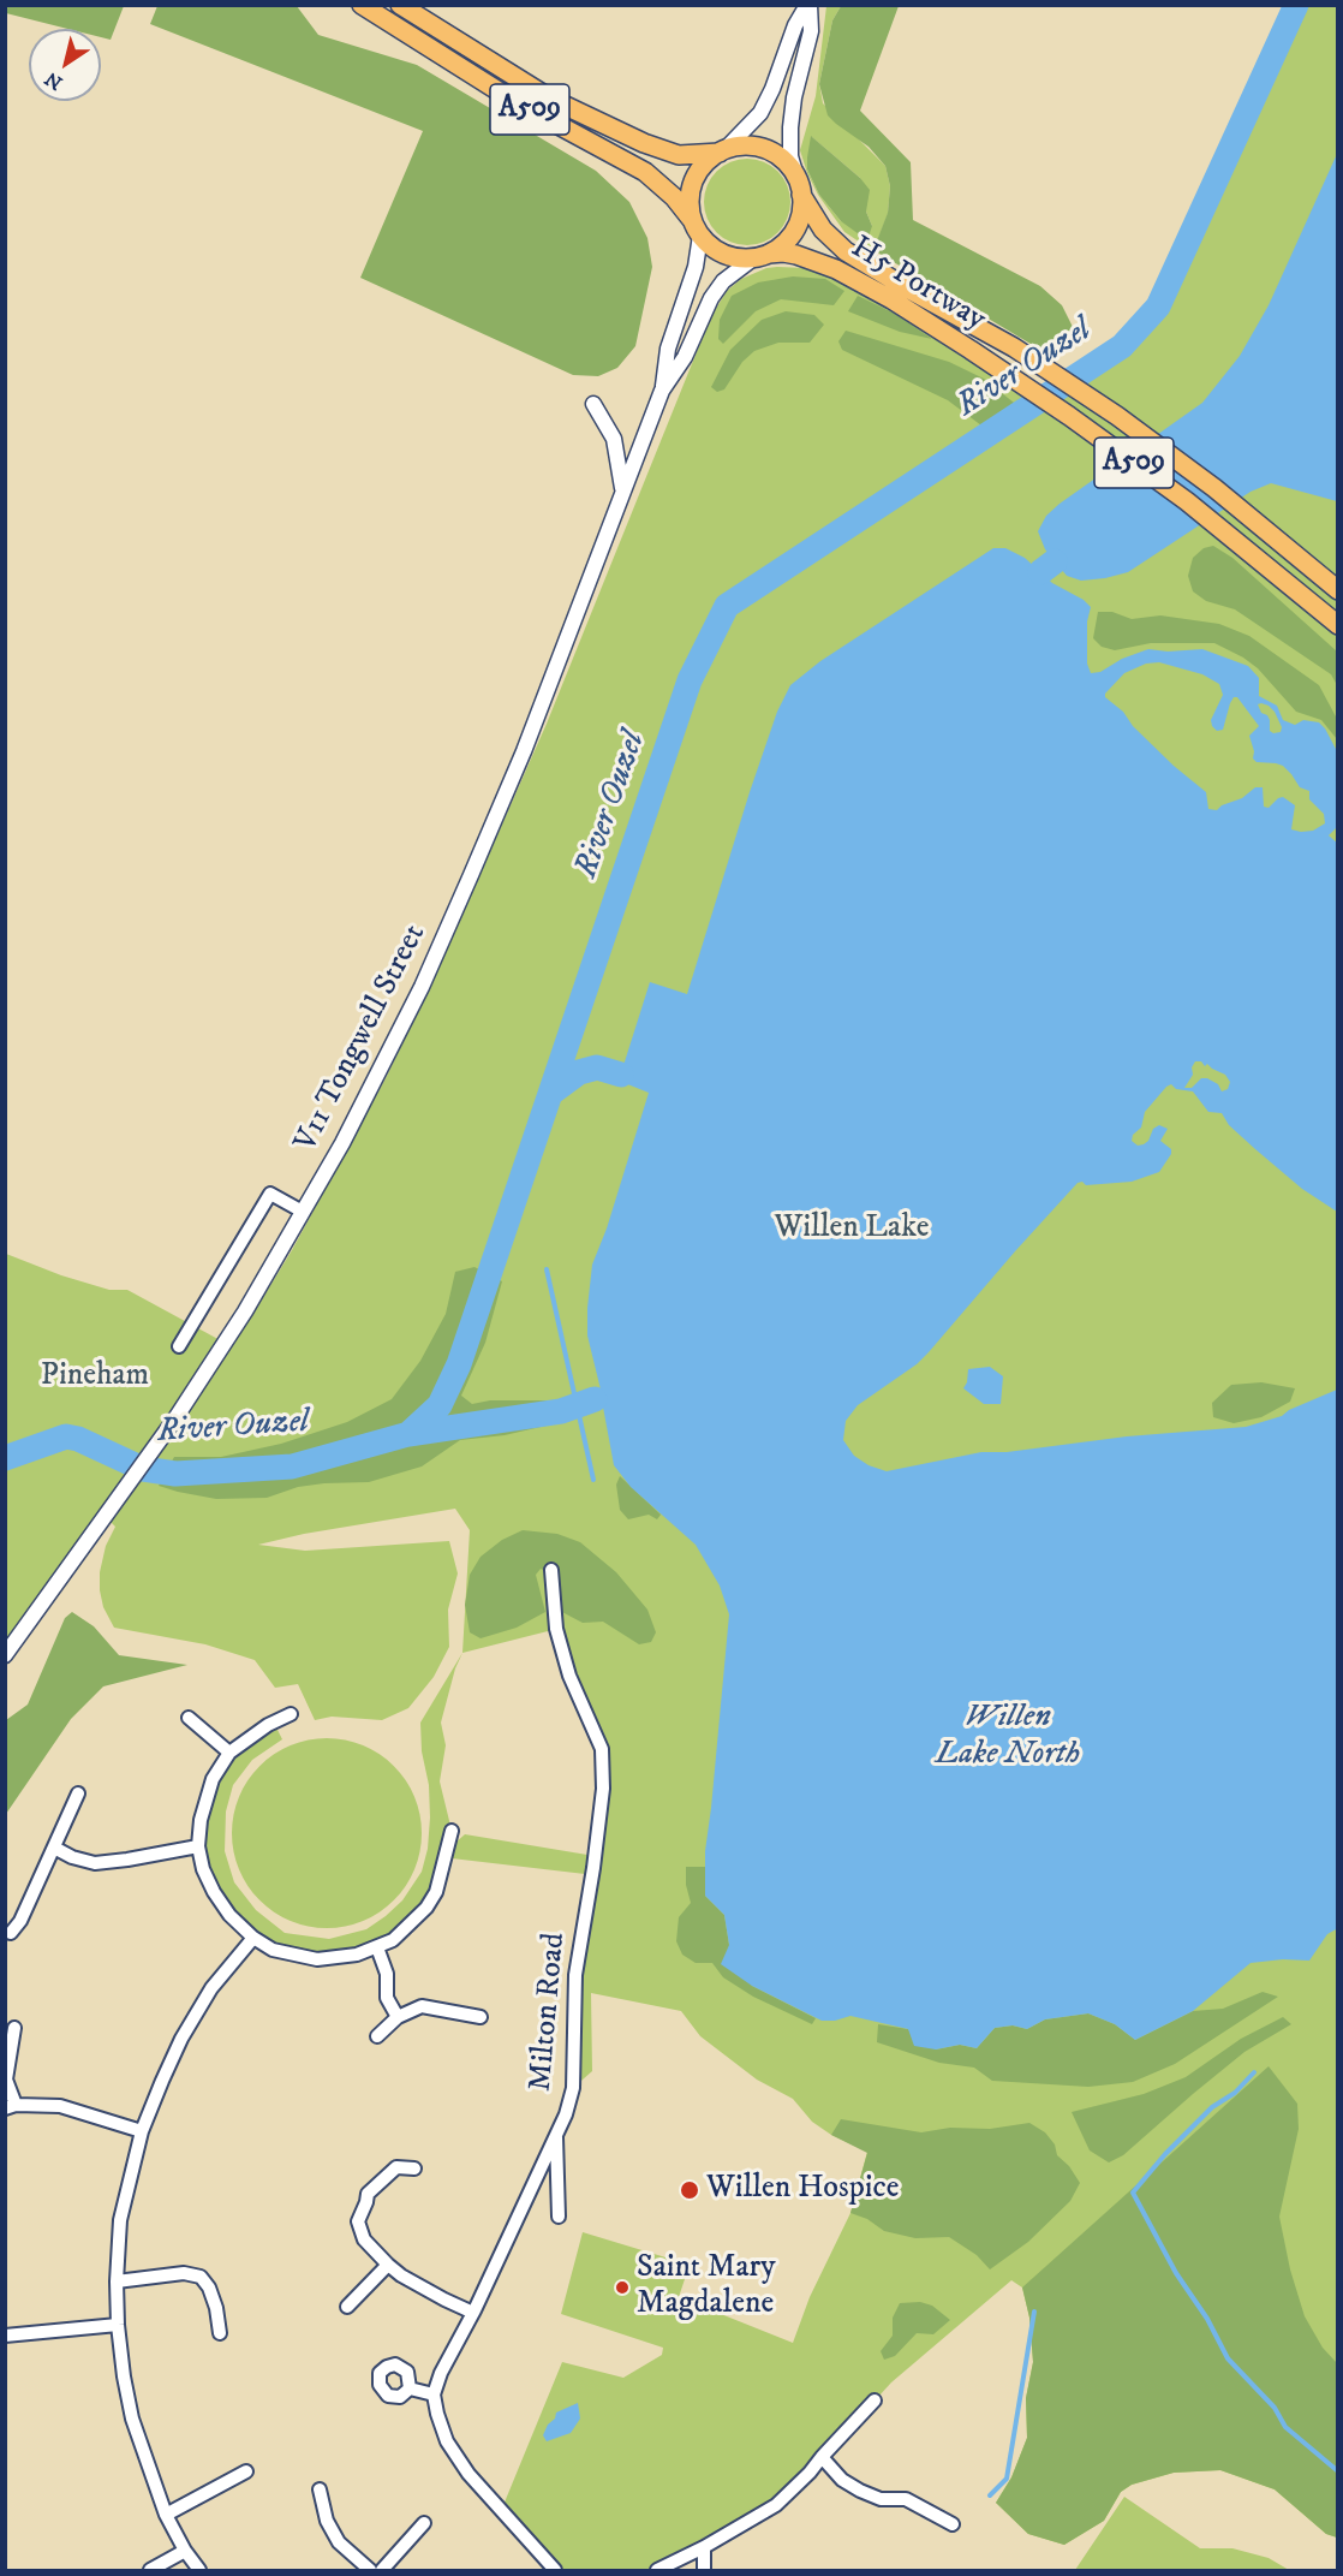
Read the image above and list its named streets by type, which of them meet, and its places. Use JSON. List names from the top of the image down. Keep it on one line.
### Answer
{"streets":{"main road":["A509","H5 Portway"],"street":["V11 Tongwell Street","Milton Road"]},"crossings":[["A509","H5 Portway"],["A509","V11 Tongwell Street"],["H5 Portway","V11 Tongwell Street"]],"water":["River Ouzel","Willen Lake North"],"parks":["Willen Lake","Pineham"],"places":["Willen Hospice","Saint Mary Magdalene"],"north":"bottom left"}
